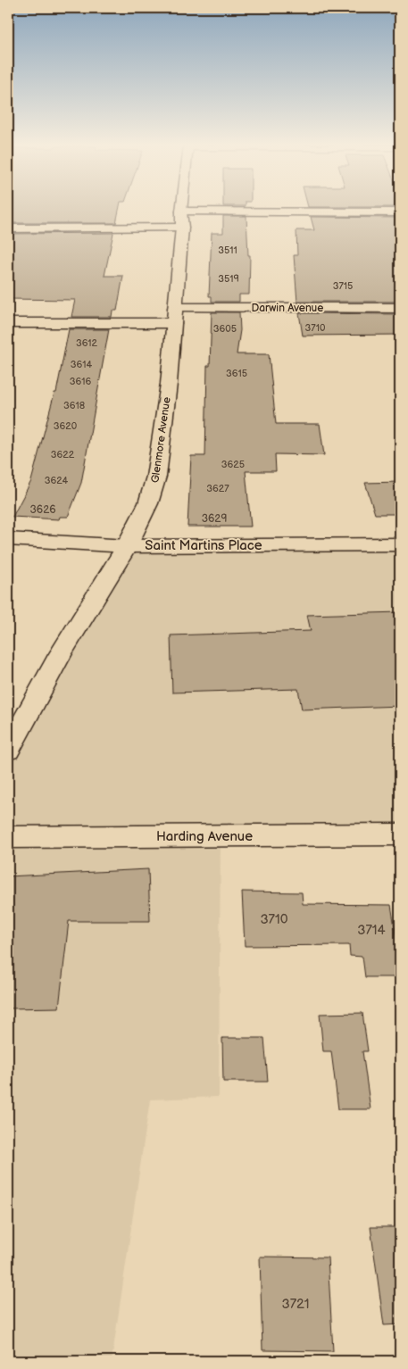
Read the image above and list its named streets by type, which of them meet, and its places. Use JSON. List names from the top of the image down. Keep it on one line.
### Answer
{"streets":{"street":["Darwin Avenue","Glenmore Avenue","Saint Martins Place","Harding Avenue"]},"crossings":[["Darwin Avenue","Glenmore Avenue"],["Glenmore Avenue","Saint Martins Place"]],"house_numbers":["3511","3519","3715","3710","3605","3612","3614","3615","3616","3618","3620","3622","3625","3624","3627","3626","3629","3710","3714","3721"]}
